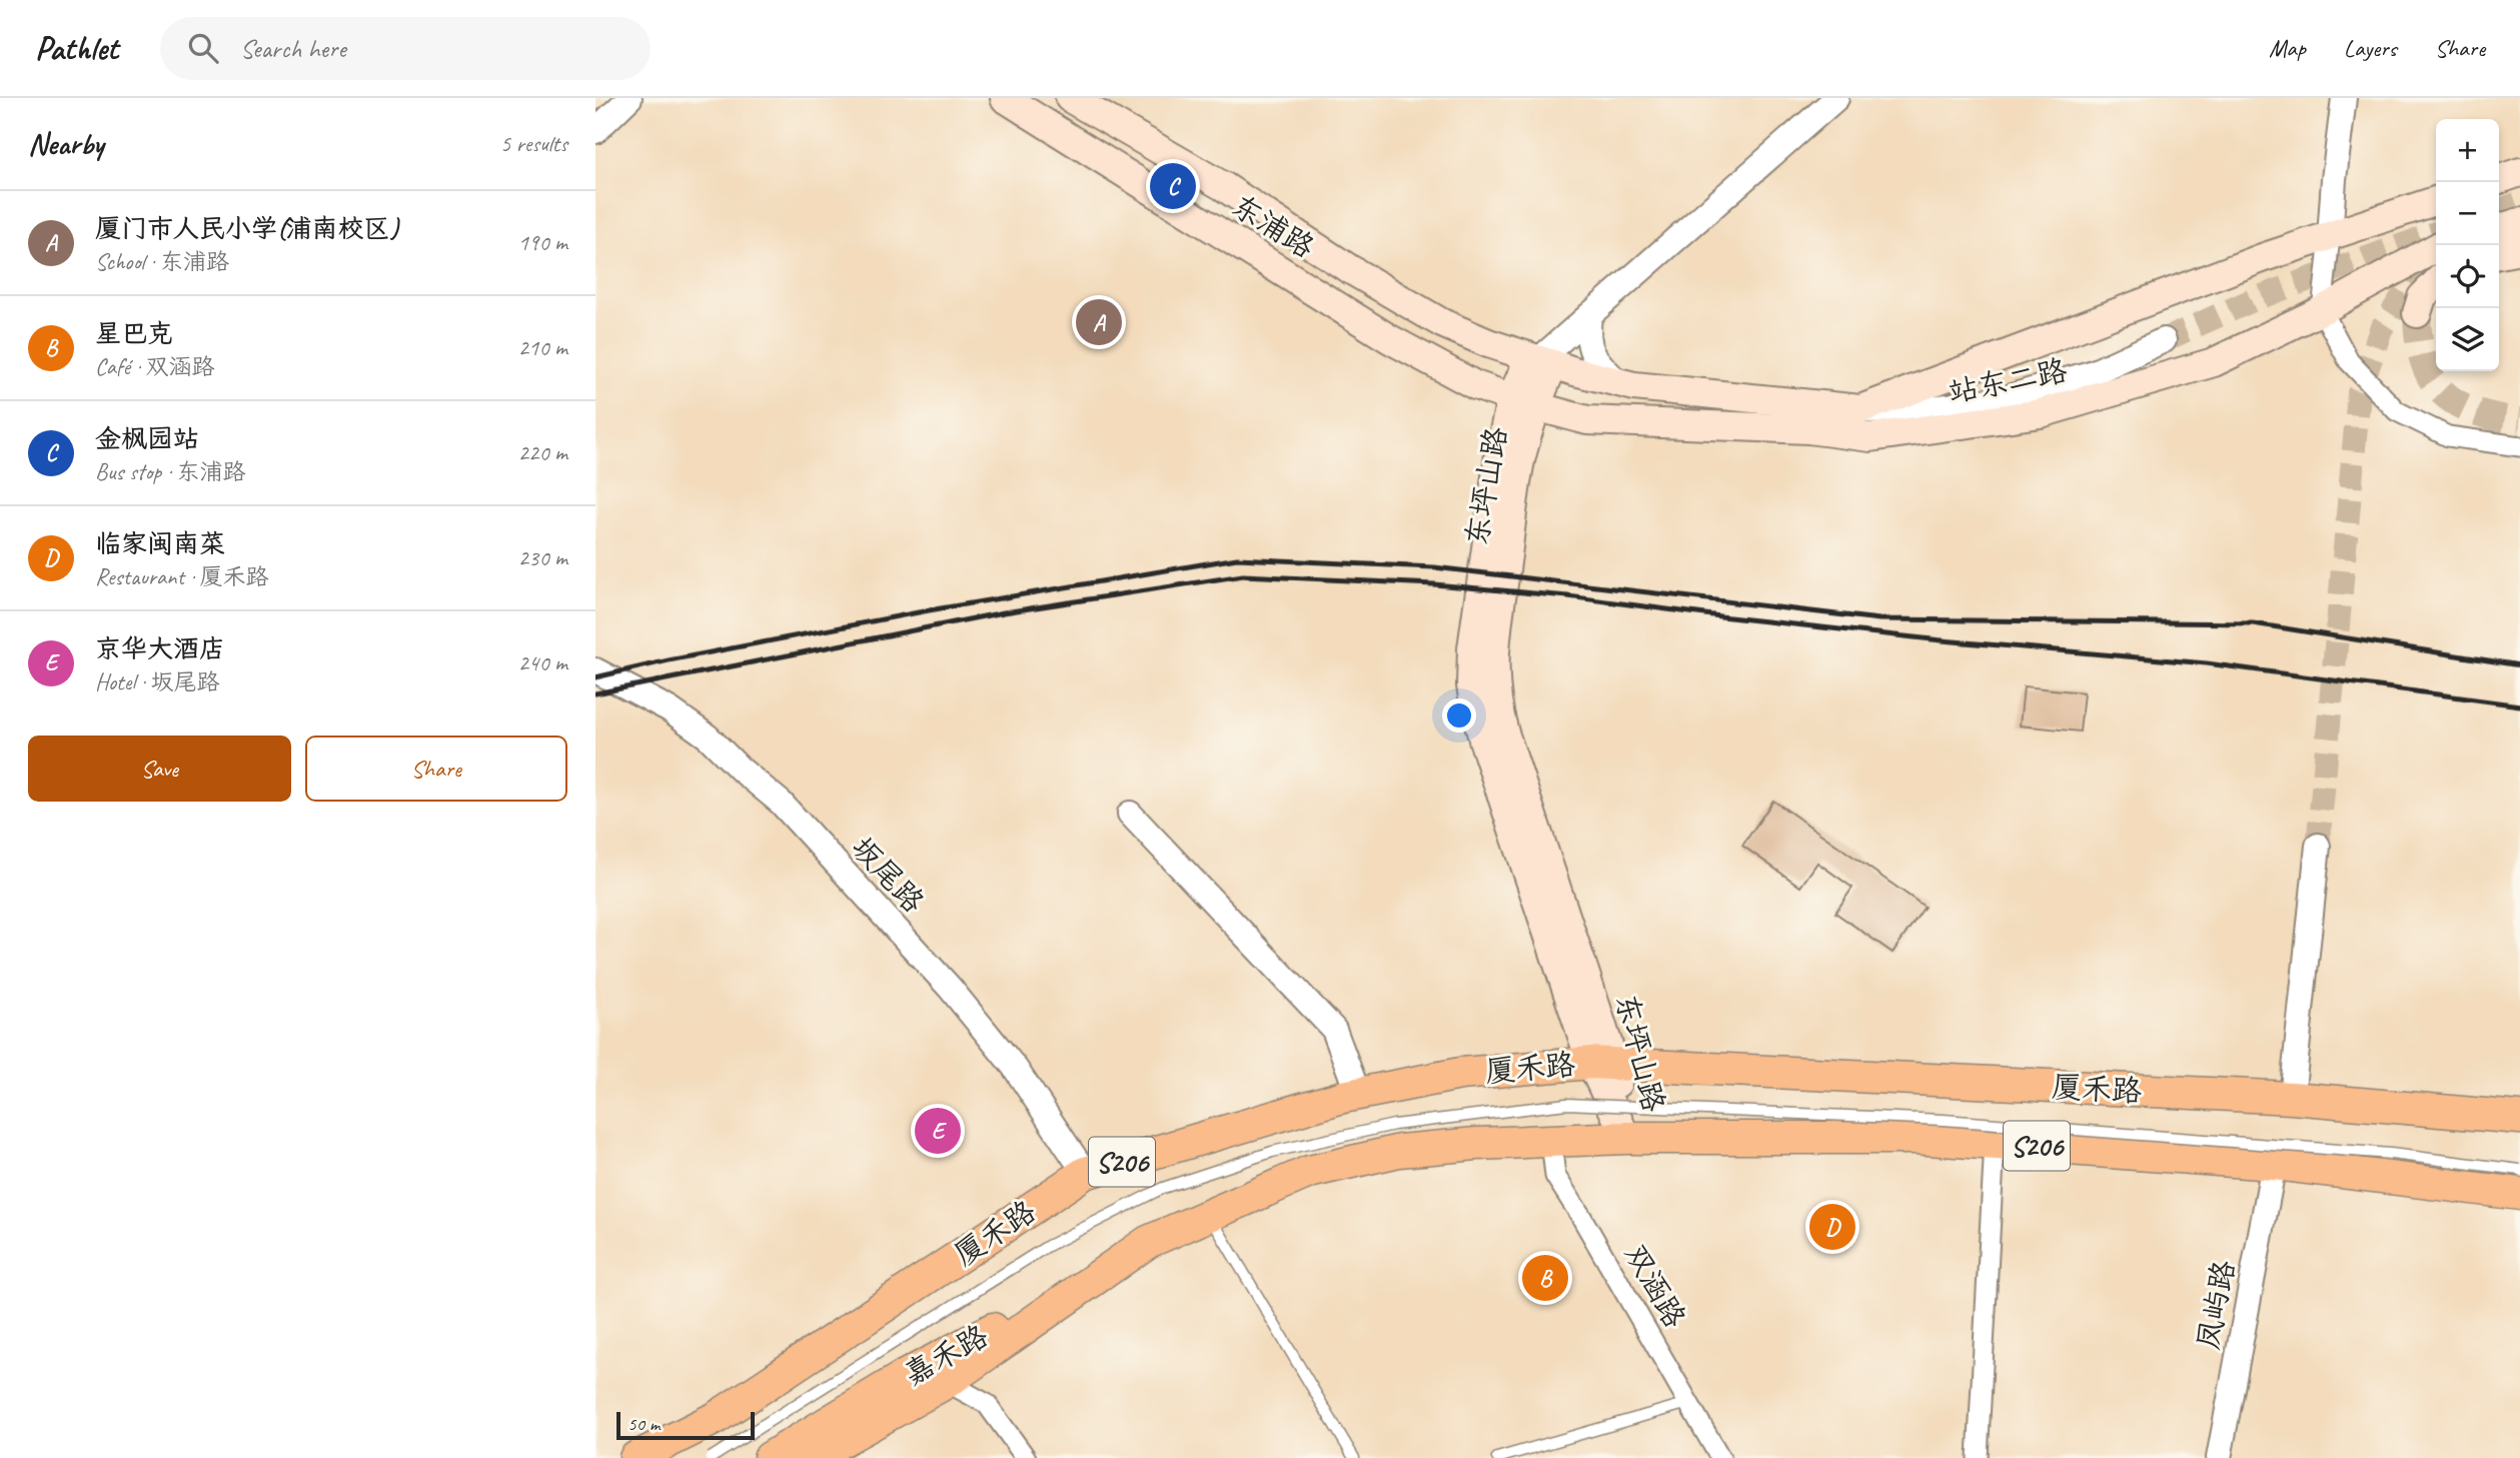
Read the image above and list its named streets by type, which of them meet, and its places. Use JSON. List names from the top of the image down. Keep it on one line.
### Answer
{"streets":{"main road":["东浦路","站东二路","东坪山路","厦禾路","S206","嘉禾路"],"street":["坂尾路","双涵路","凤屿路"]},"crossings":[["东浦路","站东二路"],["东浦路","东坪山路"],["站东二路","东坪山路"],["东坪山路","厦禾路"],["坂尾路","厦禾路"],["厦禾路","S206"],["厦禾路","双涵路"],["厦禾路","凤屿路"],["S206","双涵路"],["S206","嘉禾路"]],"scale_bar":"50 m","page":{"header":"Pathlet","search":"Search here","nav":["Map","Layers","Share"],"heading":["Nearby","5 results"],"map_buttons":["+","−"],"pins":["C","A","E","D","B"],"list":[{"mark":"A","name":"厦门市人民小学(浦南校区)","note":"School · 东浦路","value":"190 m"},{"mark":"B","name":"星巴克","note":"Café · 双涵路","value":"210 m"},{"mark":"C","name":"金枫园站","note":"Bus stop · 东浦路","value":"220 m"},{"mark":"D","name":"临家闽南菜","note":"Restaurant · 厦禾路","value":"230 m"},{"mark":"E","name":"京华大酒店","note":"Hotel · 坂尾路","value":"240 m"}],"buttons":["Save","Share"],"scale":"50 m"}}
